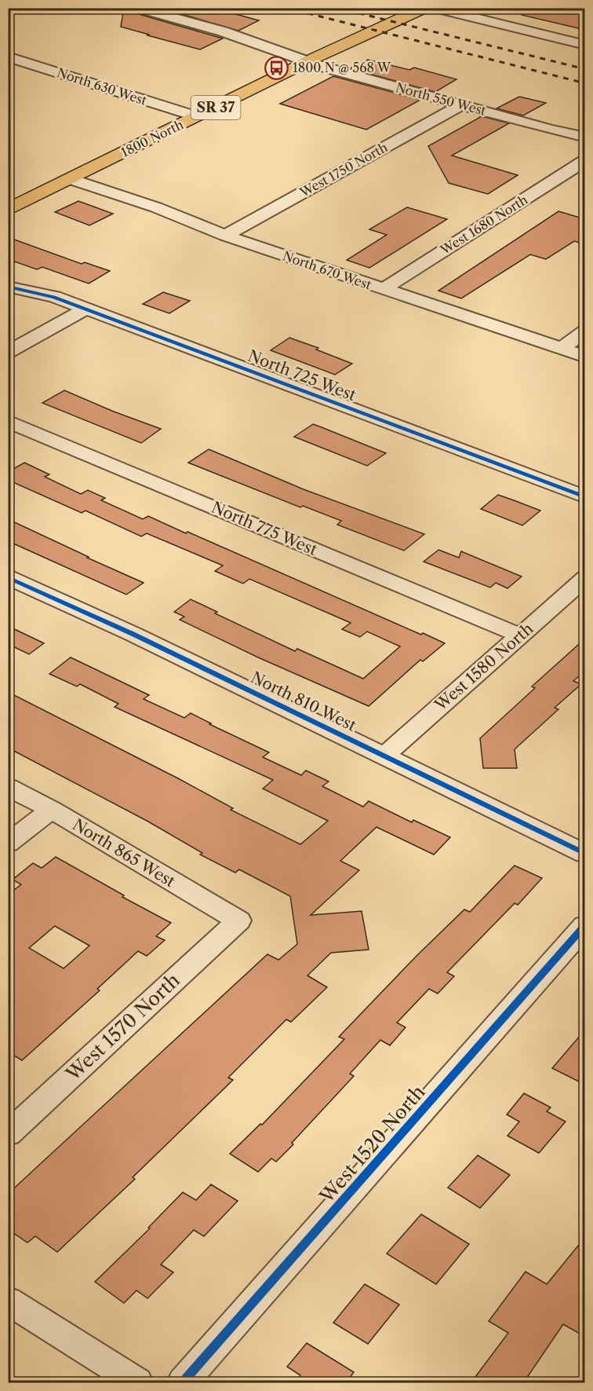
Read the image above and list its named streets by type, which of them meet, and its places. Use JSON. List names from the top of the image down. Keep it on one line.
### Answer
{"streets":{"main road":["SR 37","1800 North"],"street":["North 630 West","North 550 West","West 1750 North","West 1680 North","North 670 West","North 725 West","North 775 West","West 1580 North","North 810 West","North 865 West","West 1570 North","West 1520 North"]},"crossings":[["North 630 West","1800 North"],["North 550 West","1800 North"],["North 550 West","West 1750 North"],["1800 North","North 670 West"],["West 1750 North","North 670 West"],["West 1680 North","North 670 West"],["North 775 West","West 1580 North"],["West 1580 North","North 810 West"],["North 865 West","West 1570 North"]],"places":{"bus stop":["1800 N @ 568 W"]}}
